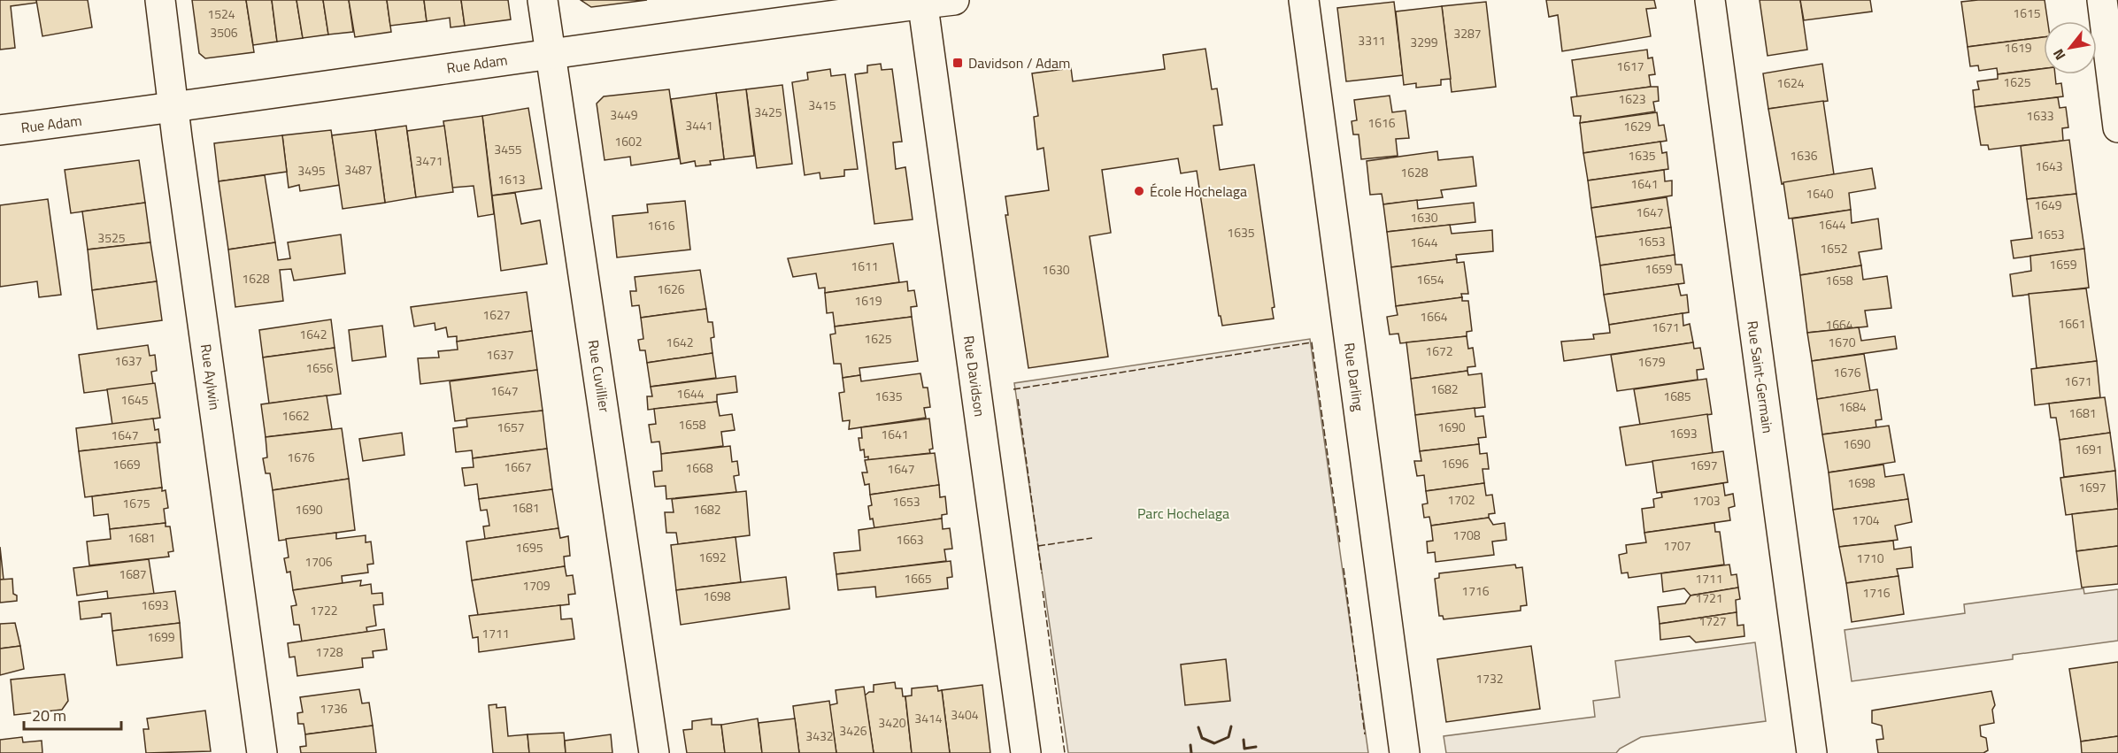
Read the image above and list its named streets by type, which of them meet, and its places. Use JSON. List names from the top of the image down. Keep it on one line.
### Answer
{"streets":{"street":["Rue Adam","Rue Cuvillier","Rue Davidson","Rue Aylwin","Rue Darling","Rue Saint-Germain"]},"crossings":[["Rue Adam","Rue Cuvillier"],["Rue Adam","Rue Davidson"],["Rue Adam","Rue Aylwin"]],"parks":["Parc Hochelaga"],"places":{"transit":["Davidson / Adam"],"other":["École Hochelaga"]},"house_numbers":["1615","1524","3506","3287","3311","3299","1619","1617","1625","1624","1623","3415","3425","3449","1633","1616","3441","1629","1602","3455","1635","1636","3471","1643","3487","3495","1628","1613","1641","1640","1649","1647","1630","1644","1616","1635","1653","3525","1653","1644","1652","1659","1611","1659","1630","1628","1654","1658","1626","1619","1627","1664","1661","1664","1671","1642","1625","1642","1670","1672","1637","1637","1679","1656","1676","1671","1682","1647","1644","1635","1685","1645","1684","1681","1662","1658","1657","1690","1693","1641","1647","1690","1691","1676","1696","1669","1697","1667","1668","1647","1698","1697","1702","1703","1653","1675","1681","1690","1682","1704","1708","1681","1663","1707","1695","1692","1710","1706","1687","1665","1711","1709","1716","1716","1698","1721","1693","1722","1727","1711","1699","1728","1732","1736","3404","3414","3420","3426","3432"],"scale_bar":"20 m","north":"bottom left"}
